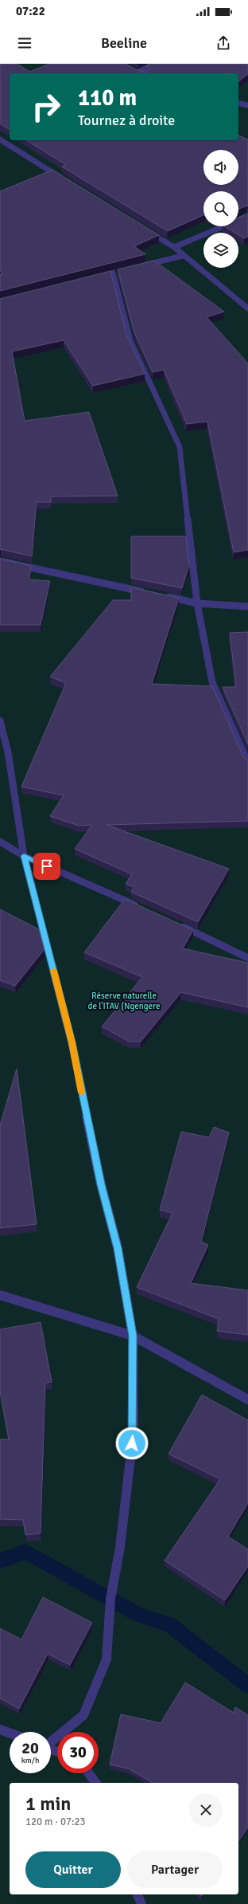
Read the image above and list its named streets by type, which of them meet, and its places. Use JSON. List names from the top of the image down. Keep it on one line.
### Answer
{"parks":["Réserve naturelle de l'ITAV (Ngengere"],"page":{"status":"07:22","header":"Beeline","turn":["110 m","Tournez à droite"],"speed":"20 km/h","limit":"30","heading":["1 min","120 m · 07:23"],"buttons":["Quitter","Partager"]}}
